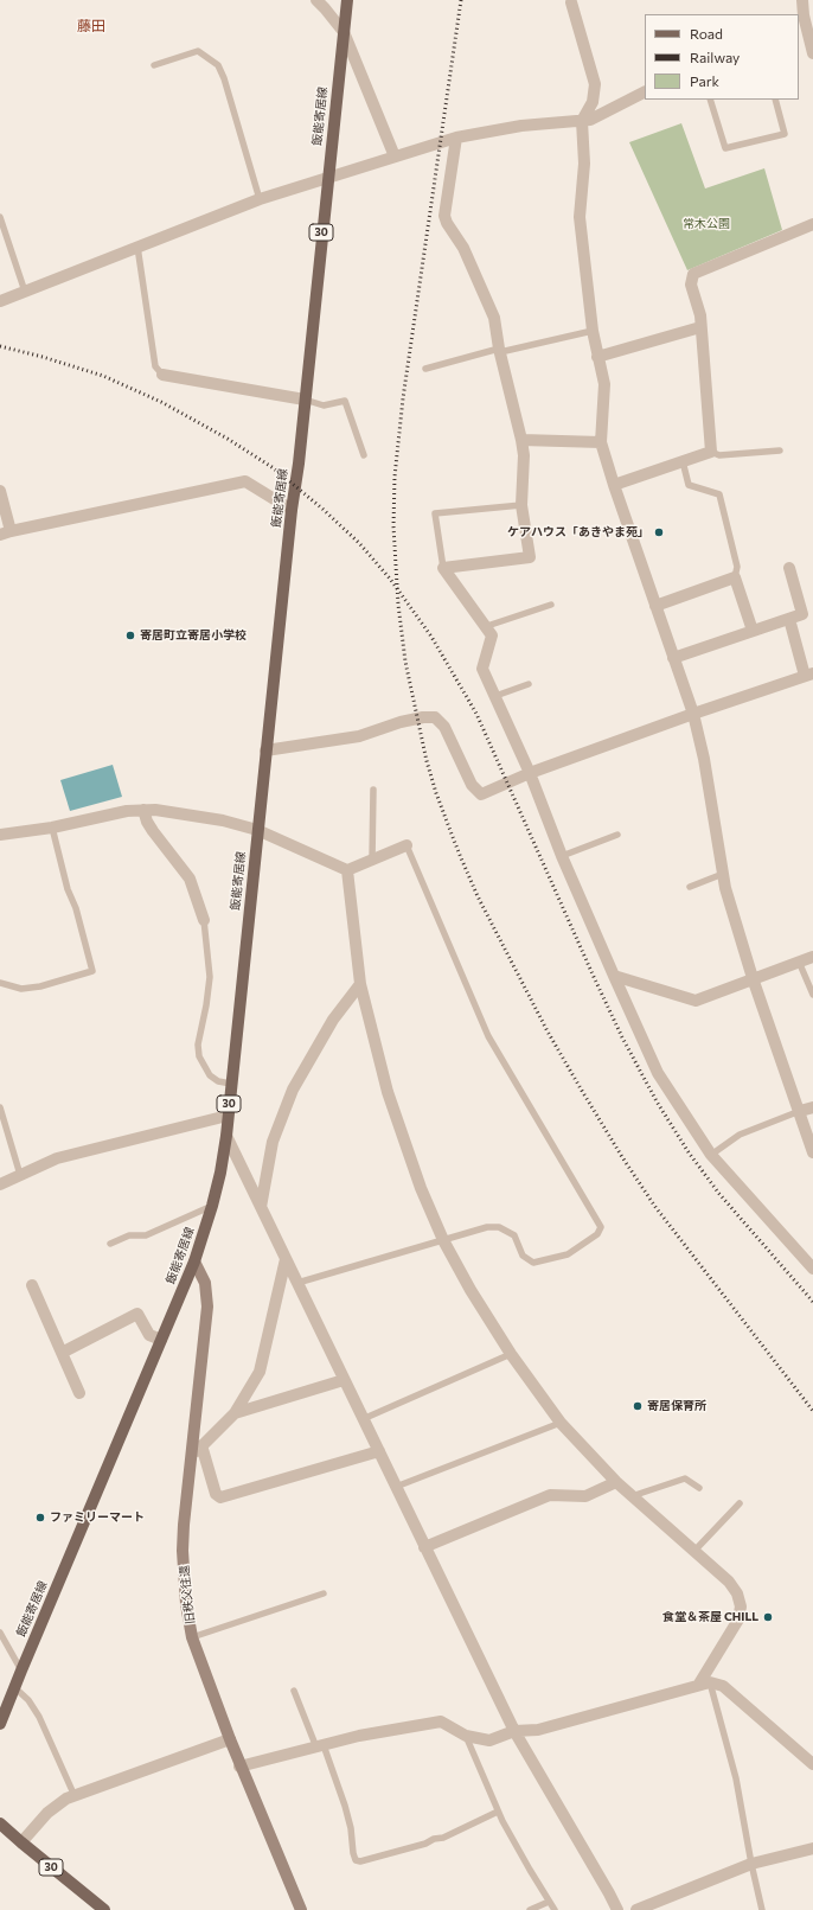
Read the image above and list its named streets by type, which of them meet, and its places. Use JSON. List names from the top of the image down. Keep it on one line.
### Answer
{"streets":{"main road":["飯能寄居線","30"],"street":["旧秩父往還"]},"crossings":[["飯能寄居線","旧秩父往還"]],"districts":["藤田"],"parks":["常木公園"],"places":["ケアハウス「あきやま苑」","寄居町立寄居小学校","寄居保育所","ファミリーマート","食堂＆茶屋 CHILL"],"legend":["Road","Railway","Park"]}
